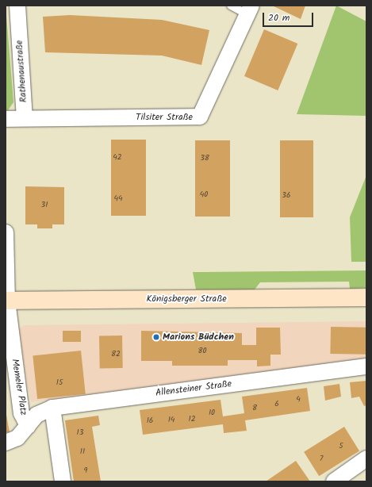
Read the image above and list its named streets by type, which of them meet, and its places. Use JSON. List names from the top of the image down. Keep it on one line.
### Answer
{"streets":{"street":["Rathenaustraße","Tilsiter Straße","Königsberger Straße","Memeler Platz","Allensteiner Straße"]},"crossings":[["Rathenaustraße","Tilsiter Straße"],["Königsberger Straße","Memeler Platz"],["Memeler Platz","Allensteiner Straße"]],"places":["Marions Büdchen"],"house_numbers":["42","38","40","36","44","31","80","82","15","4","6","8","10","12","14","16","13","5","11","7","9"],"scale_bar":"20 m"}
